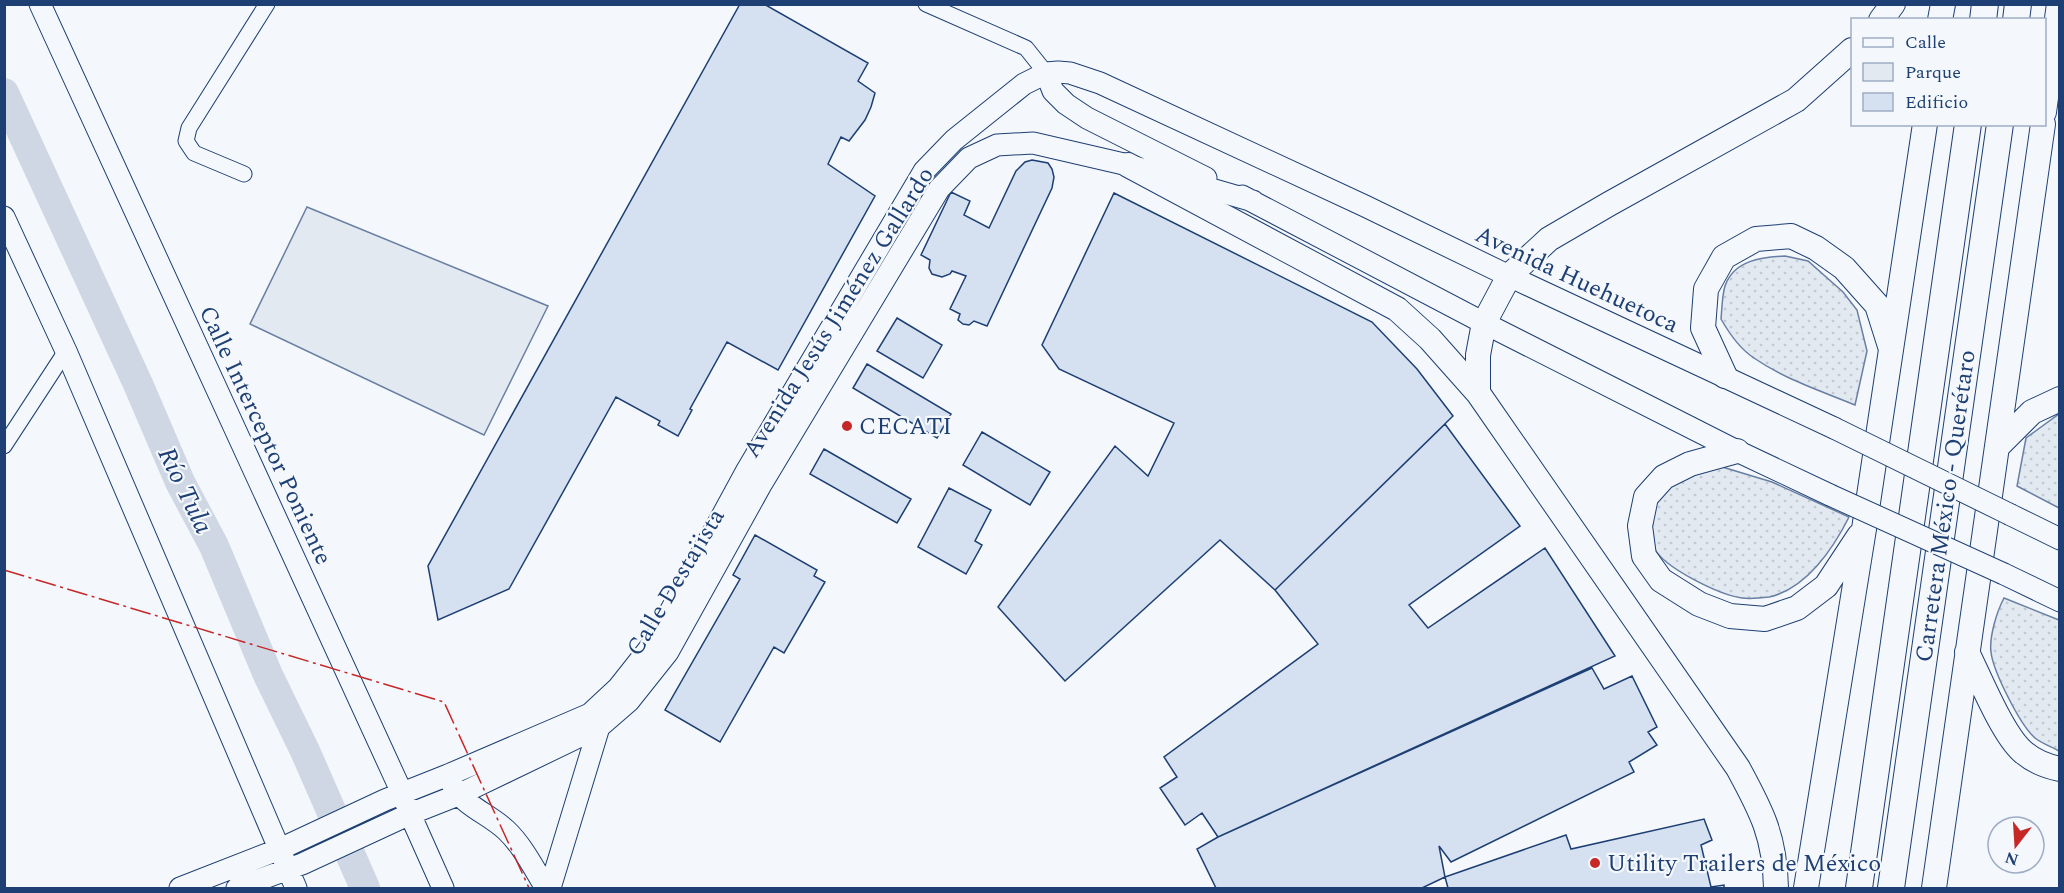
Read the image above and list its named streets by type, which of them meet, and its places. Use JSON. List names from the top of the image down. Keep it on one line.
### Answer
{"streets":{"highway":["Carretera México - Querétaro"],"main road":["Avenida Huehuetoca","Avenida Jesús Jiménez Gallardo","Calle Interceptor Poniente","Calle Destajista"]},"crossings":[["Avenida Huehuetoca","Avenida Jesús Jiménez Gallardo"],["Avenida Jesús Jiménez Gallardo","Calle Destajista"],["Calle Interceptor Poniente","Calle Destajista"]],"water":["Río Tula"],"places":["CECATI","Utility Trailers de México"],"legend":["Calle","Parque","Edificio"],"north":"bottom"}
